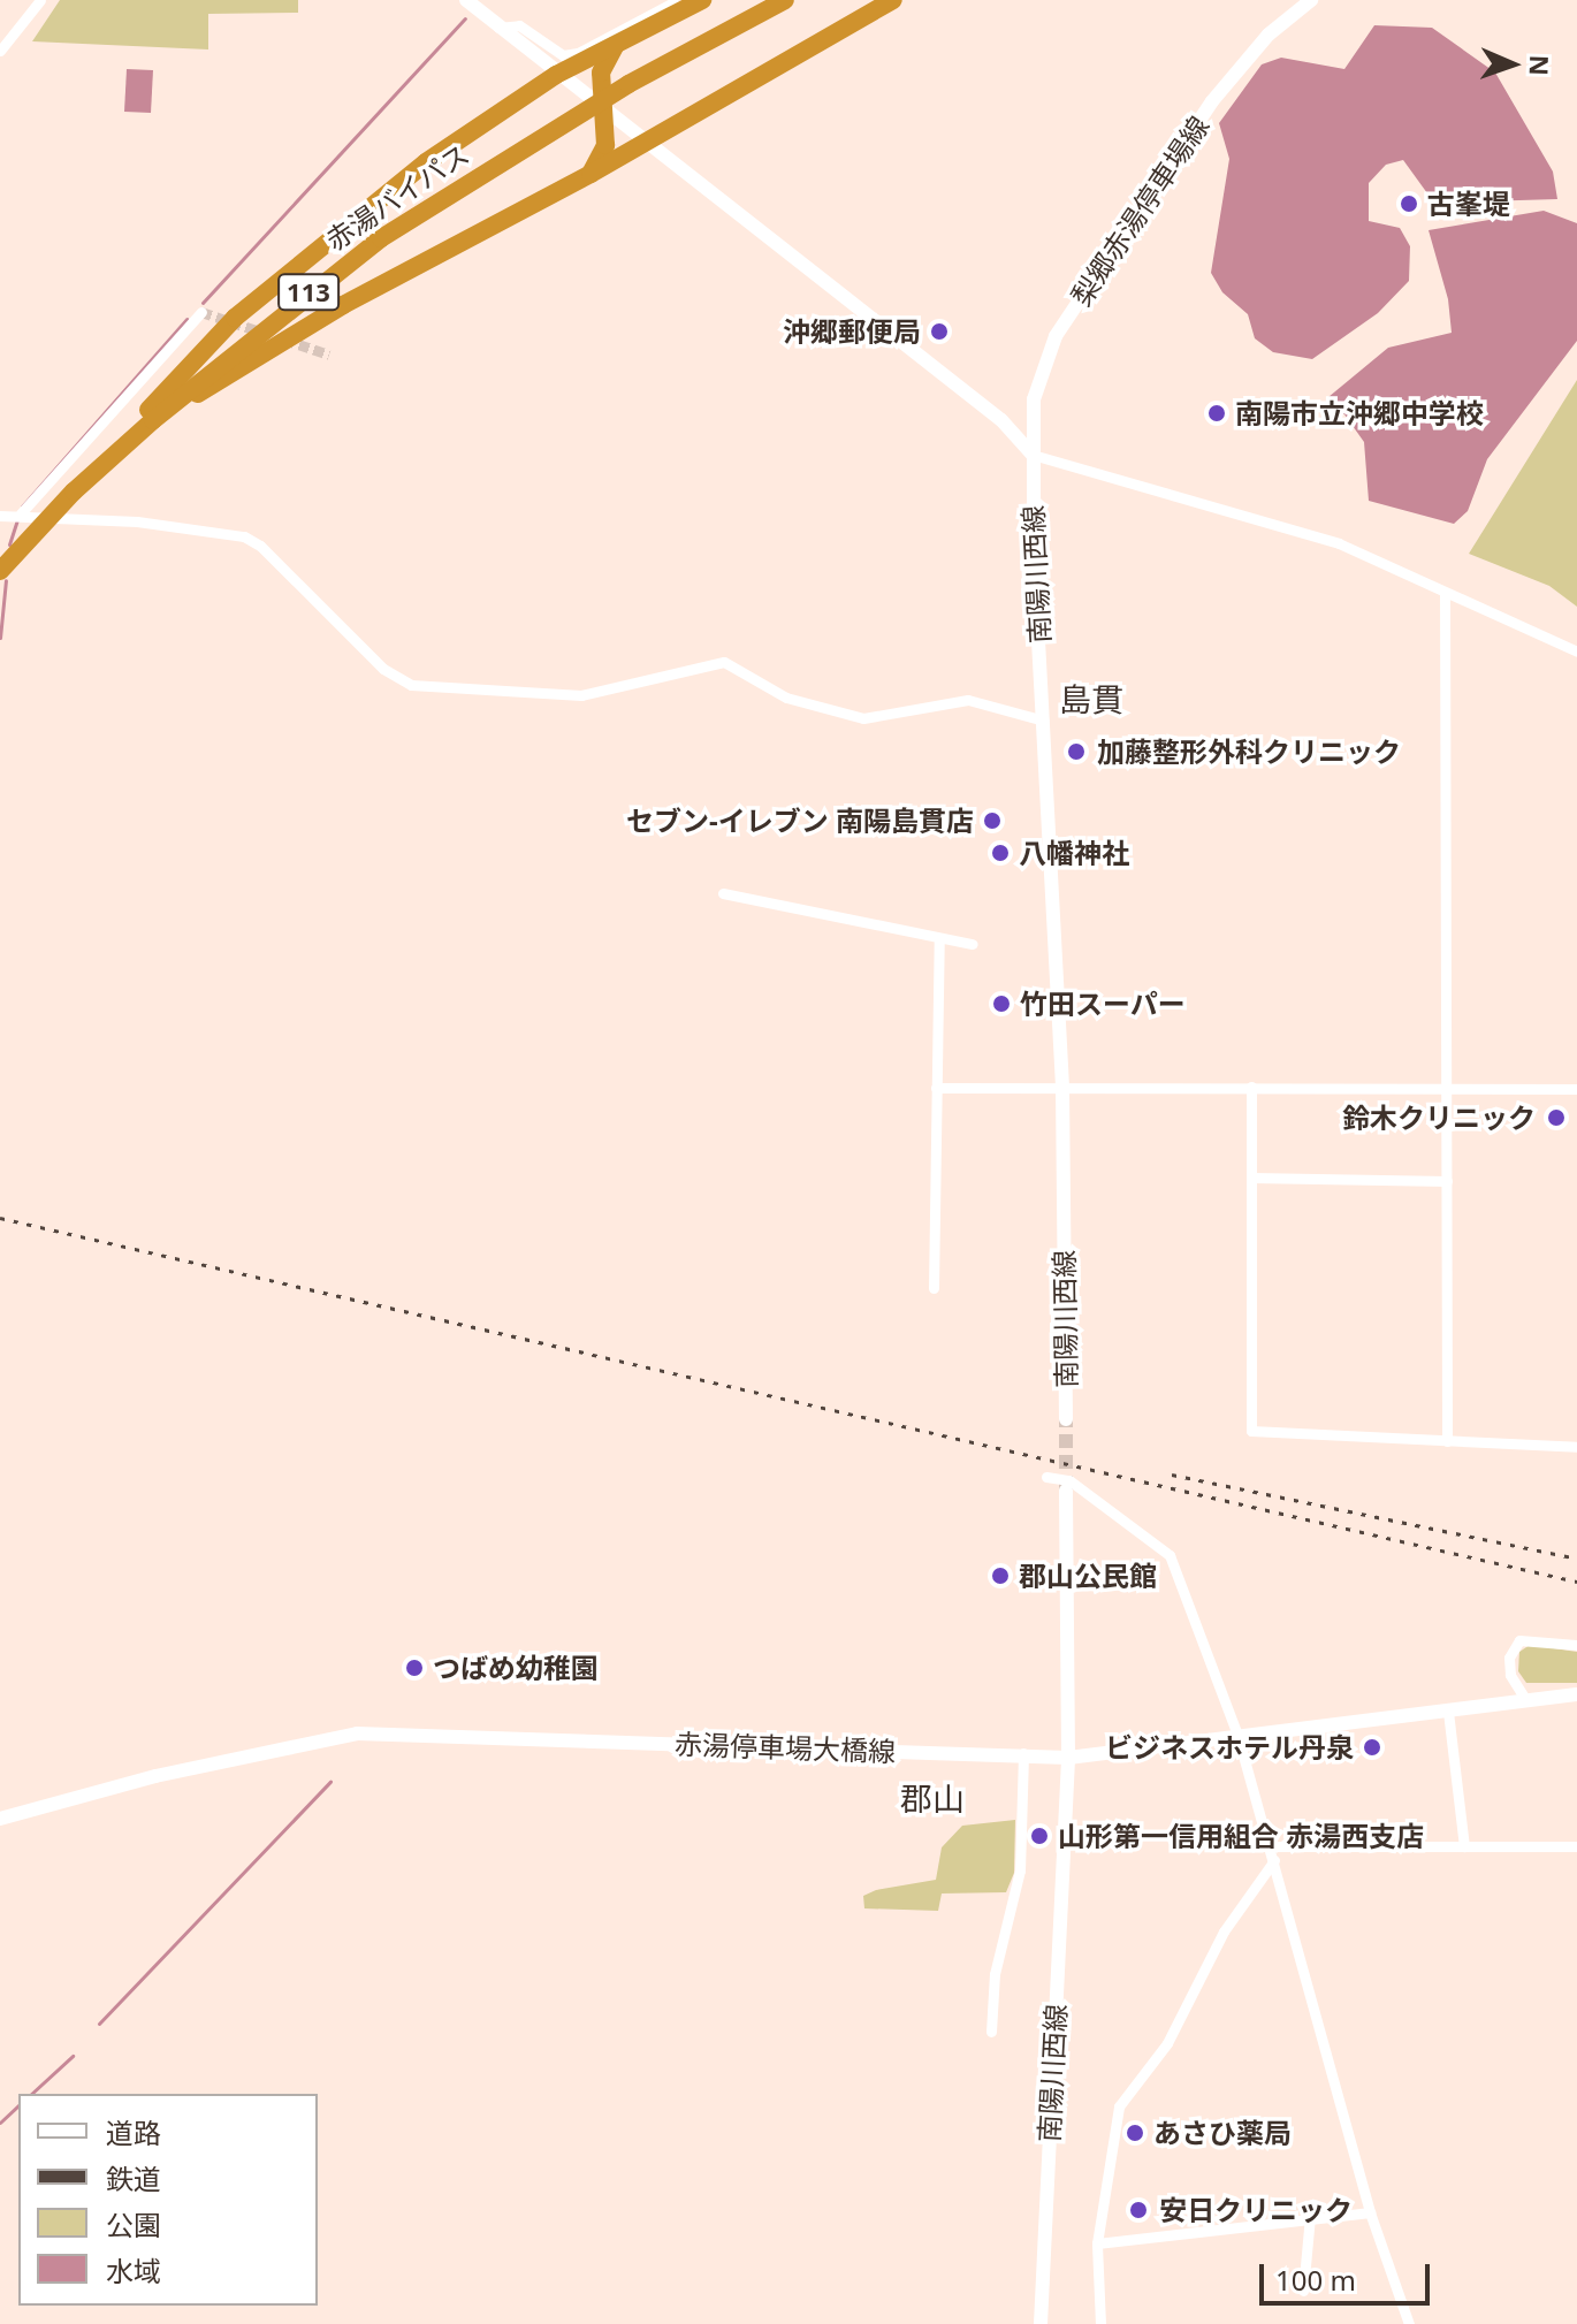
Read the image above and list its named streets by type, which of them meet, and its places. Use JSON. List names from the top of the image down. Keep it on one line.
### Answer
{"streets":{"highway":["赤湯バイパス","113"],"main road":["梨郷赤湯停車場線","南陽川西線","赤湯停車場大橋線"]},"crossings":[["梨郷赤湯停車場線","南陽川西線"],["南陽川西線","赤湯停車場大橋線"]],"districts":["島貫","郡山"],"places":["古峯堤","沖郷郵便局","南陽市立沖郷中学校","加藤整形外科クリニック","セブン-イレブン 南陽島貫店","八幡神社","竹田スーパー","鈴木クリニック","郡山公民館","つばめ幼稚園","ビジネスホテル丹泉","山形第一信用組合 赤湯西支店","あさひ薬局","安日クリニック"],"legend":["道路","鉄道","公園","水域"],"scale_bar":"100 m","north":"right"}
